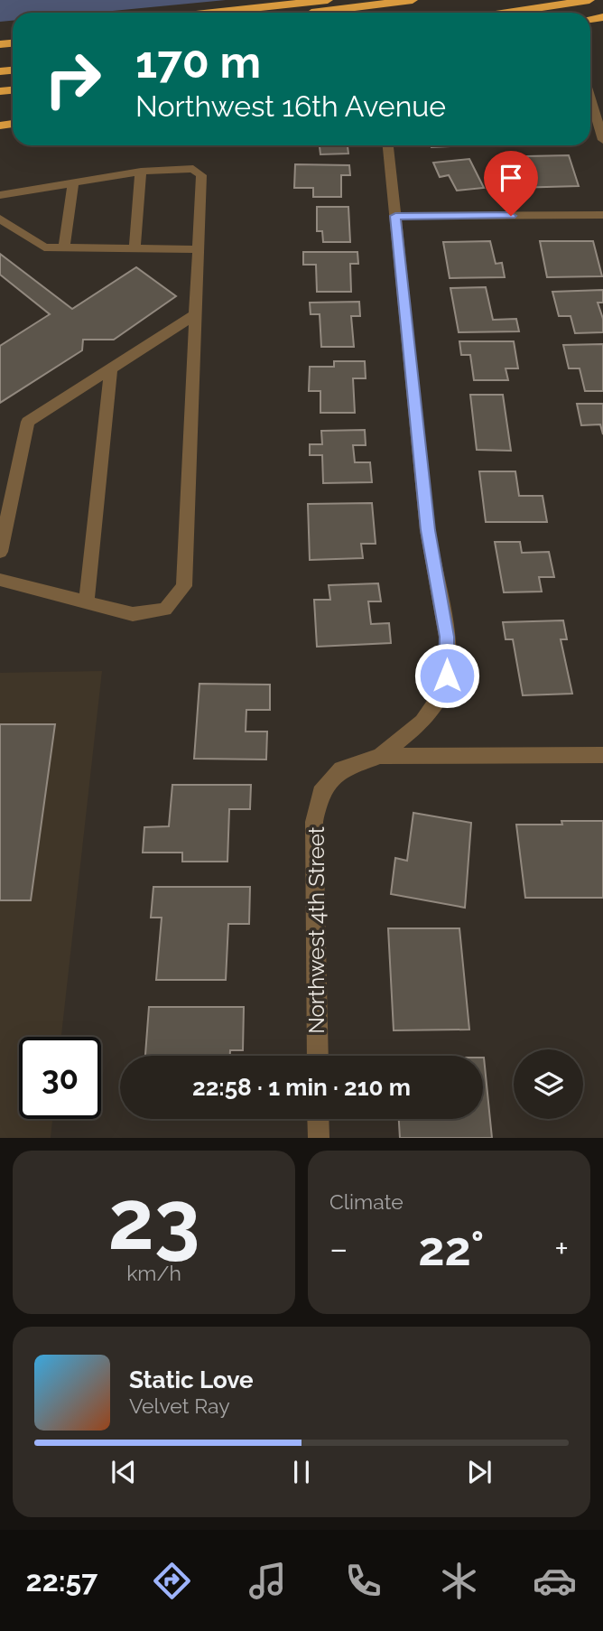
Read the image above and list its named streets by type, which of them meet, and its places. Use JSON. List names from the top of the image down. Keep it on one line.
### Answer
{"streets":{"street":["Northwest 4th Street"]},"page":{"turn":["170 m","Northwest 16th Avenue"],"limit":"30","trip":"22:58 · 1 min · 210 m","tile":[["23","km/h"],"Climate"],"heat":["−","22°","+"],"song":["Static Love","Velvet Ray"],"tabs":"22:57"}}
